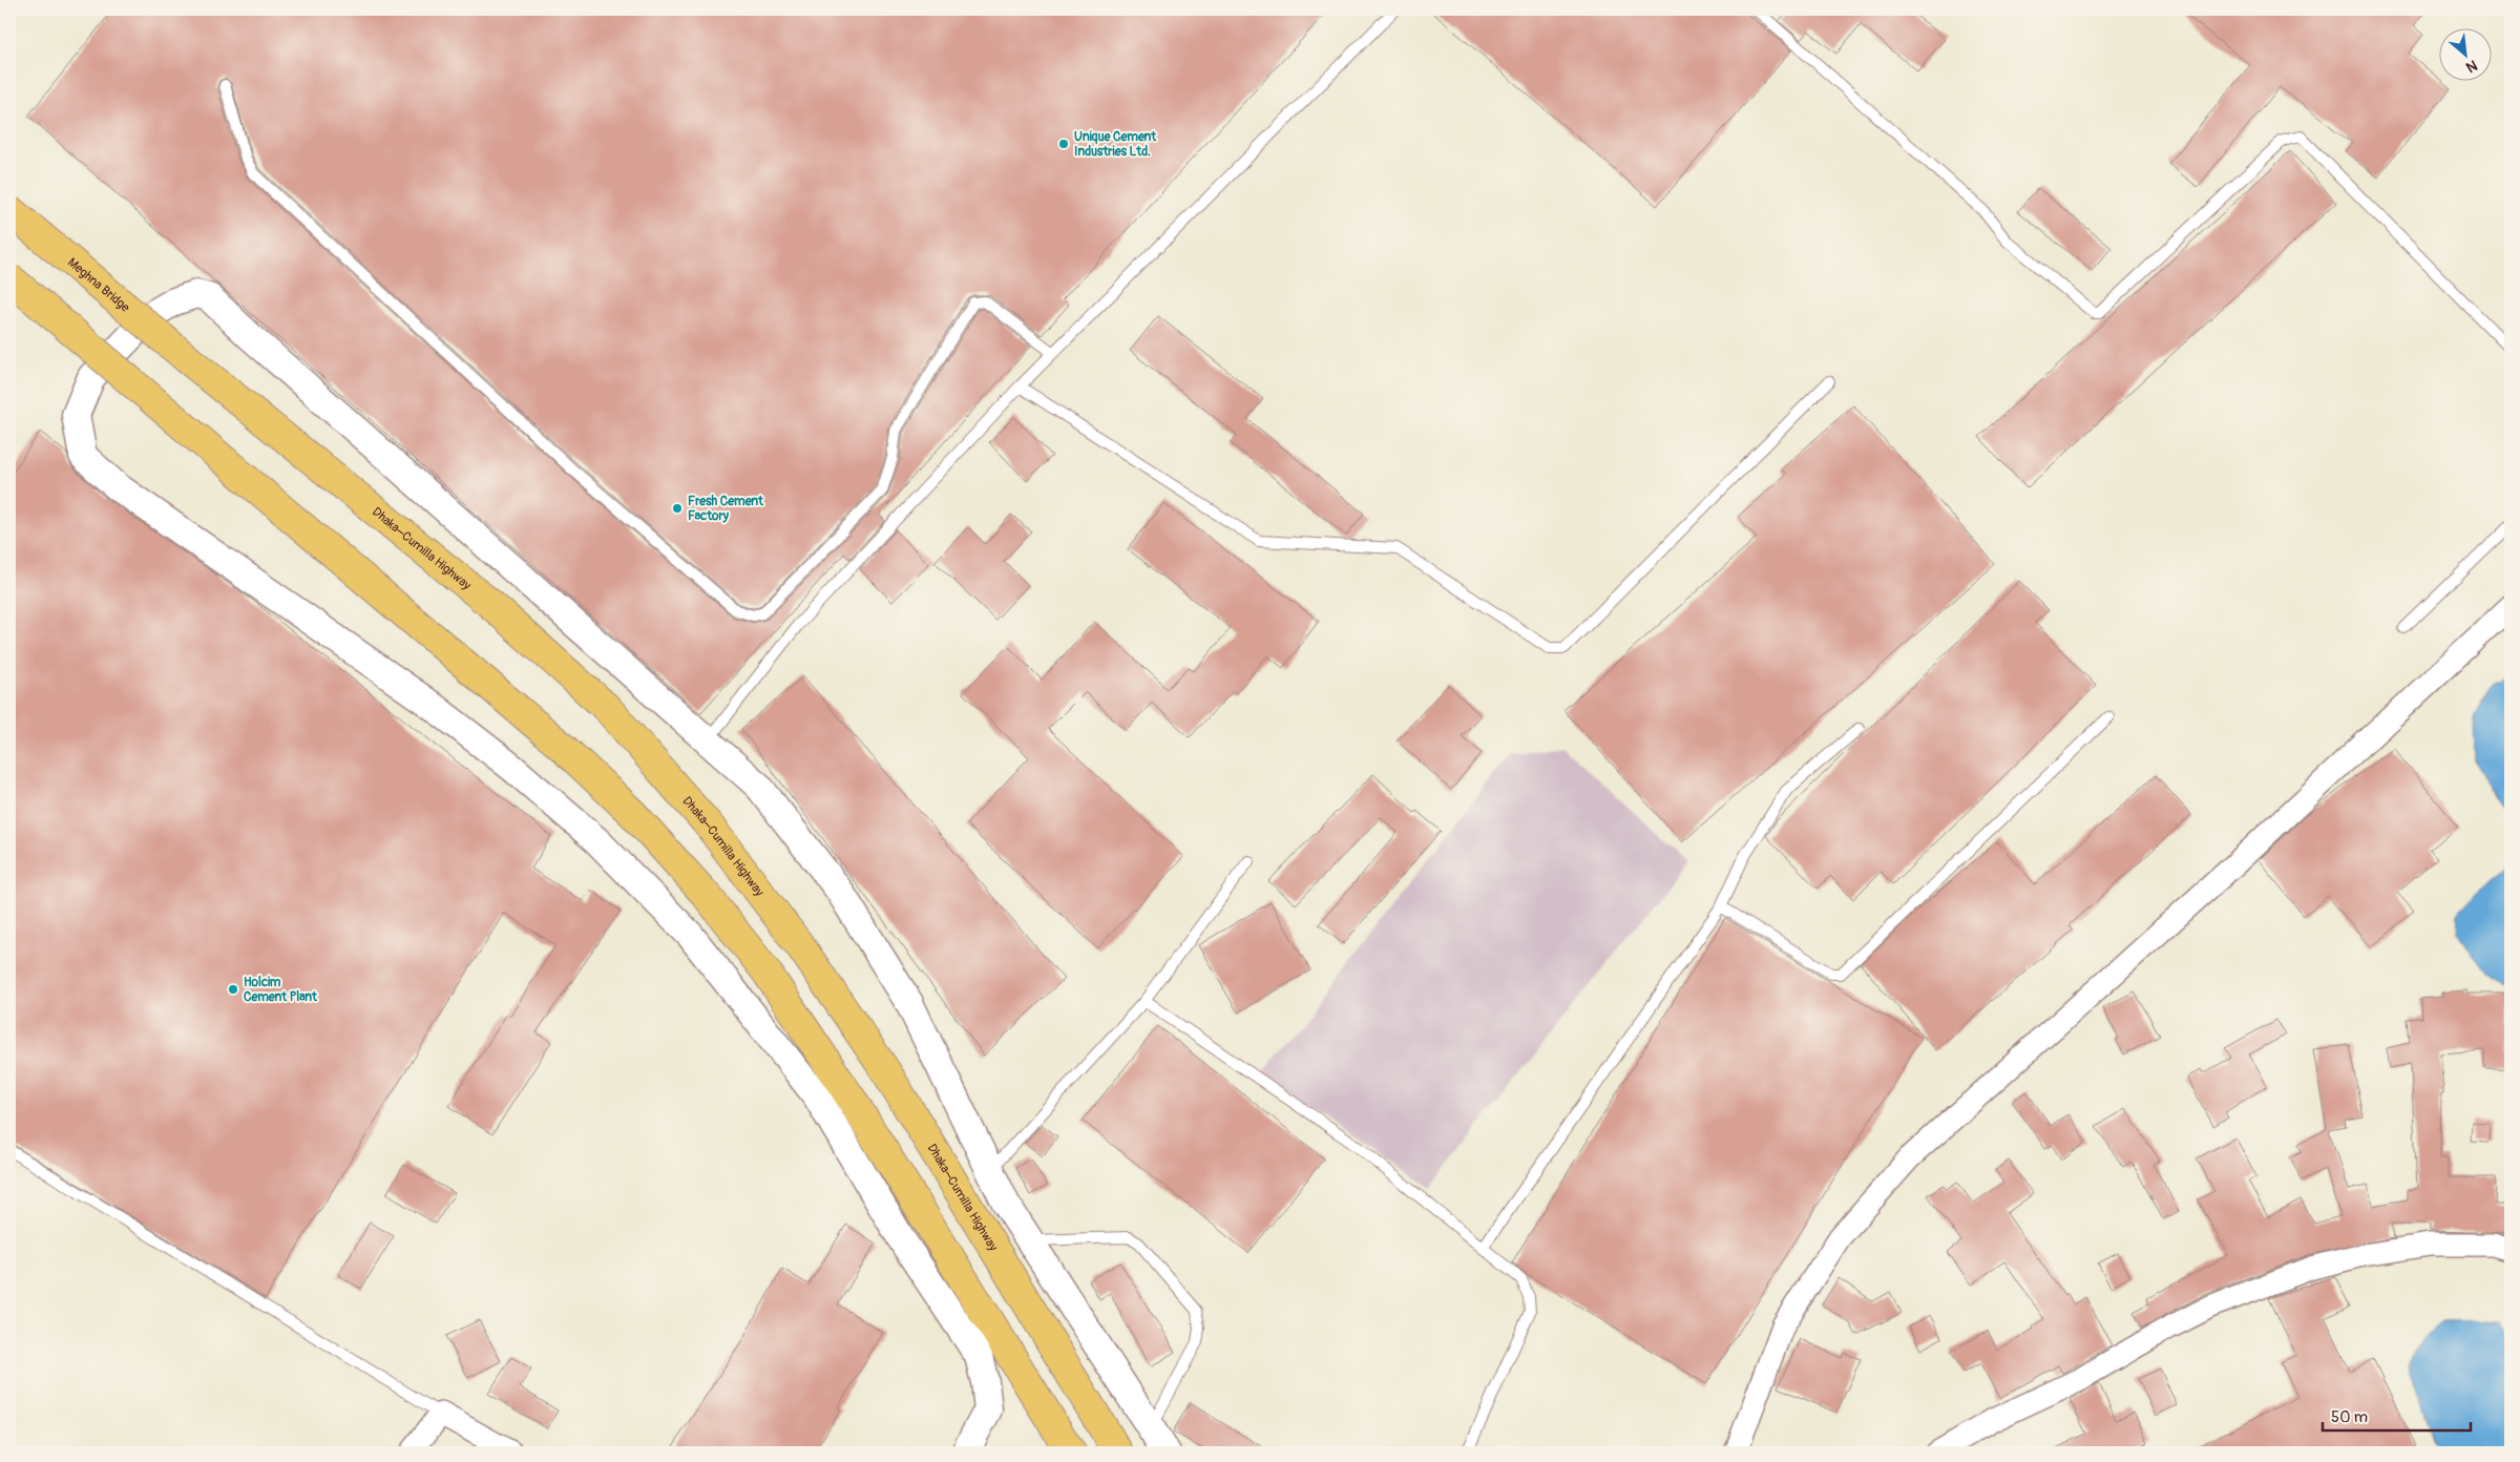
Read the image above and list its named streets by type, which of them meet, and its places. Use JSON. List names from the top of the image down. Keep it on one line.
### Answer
{"streets":{"highway":["Meghna Bridge","Dhaka–Cumilla Highway"]},"crossings":[["Meghna Bridge","Dhaka–Cumilla Highway"]],"places":["Unique Cement Industries Ltd.","Fresh Cement Factory","Holcim Cement Plant"],"scale_bar":"50 m","north":"bottom right"}
